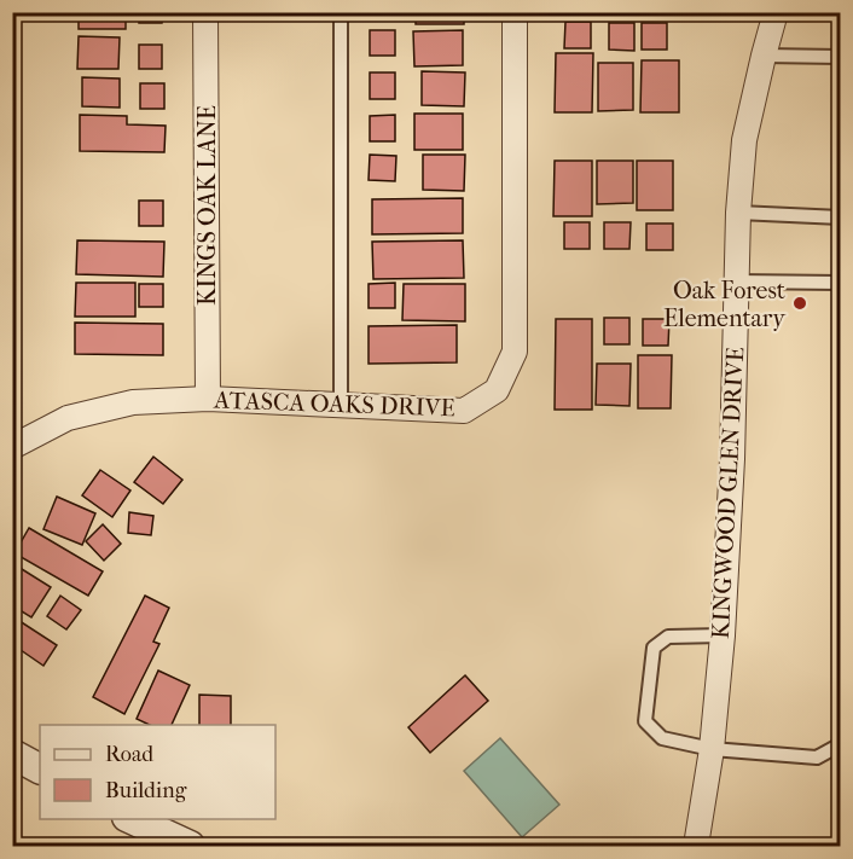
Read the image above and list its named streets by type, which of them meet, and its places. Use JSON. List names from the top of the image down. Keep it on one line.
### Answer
{"streets":{"street":["KINGS OAK LANE","ATASCA OAKS DRIVE","KINGWOOD GLEN DRIVE"]},"crossings":[["KINGS OAK LANE","ATASCA OAKS DRIVE"]],"places":["Oak Forest Elementary"],"legend":["Road","Building"]}
